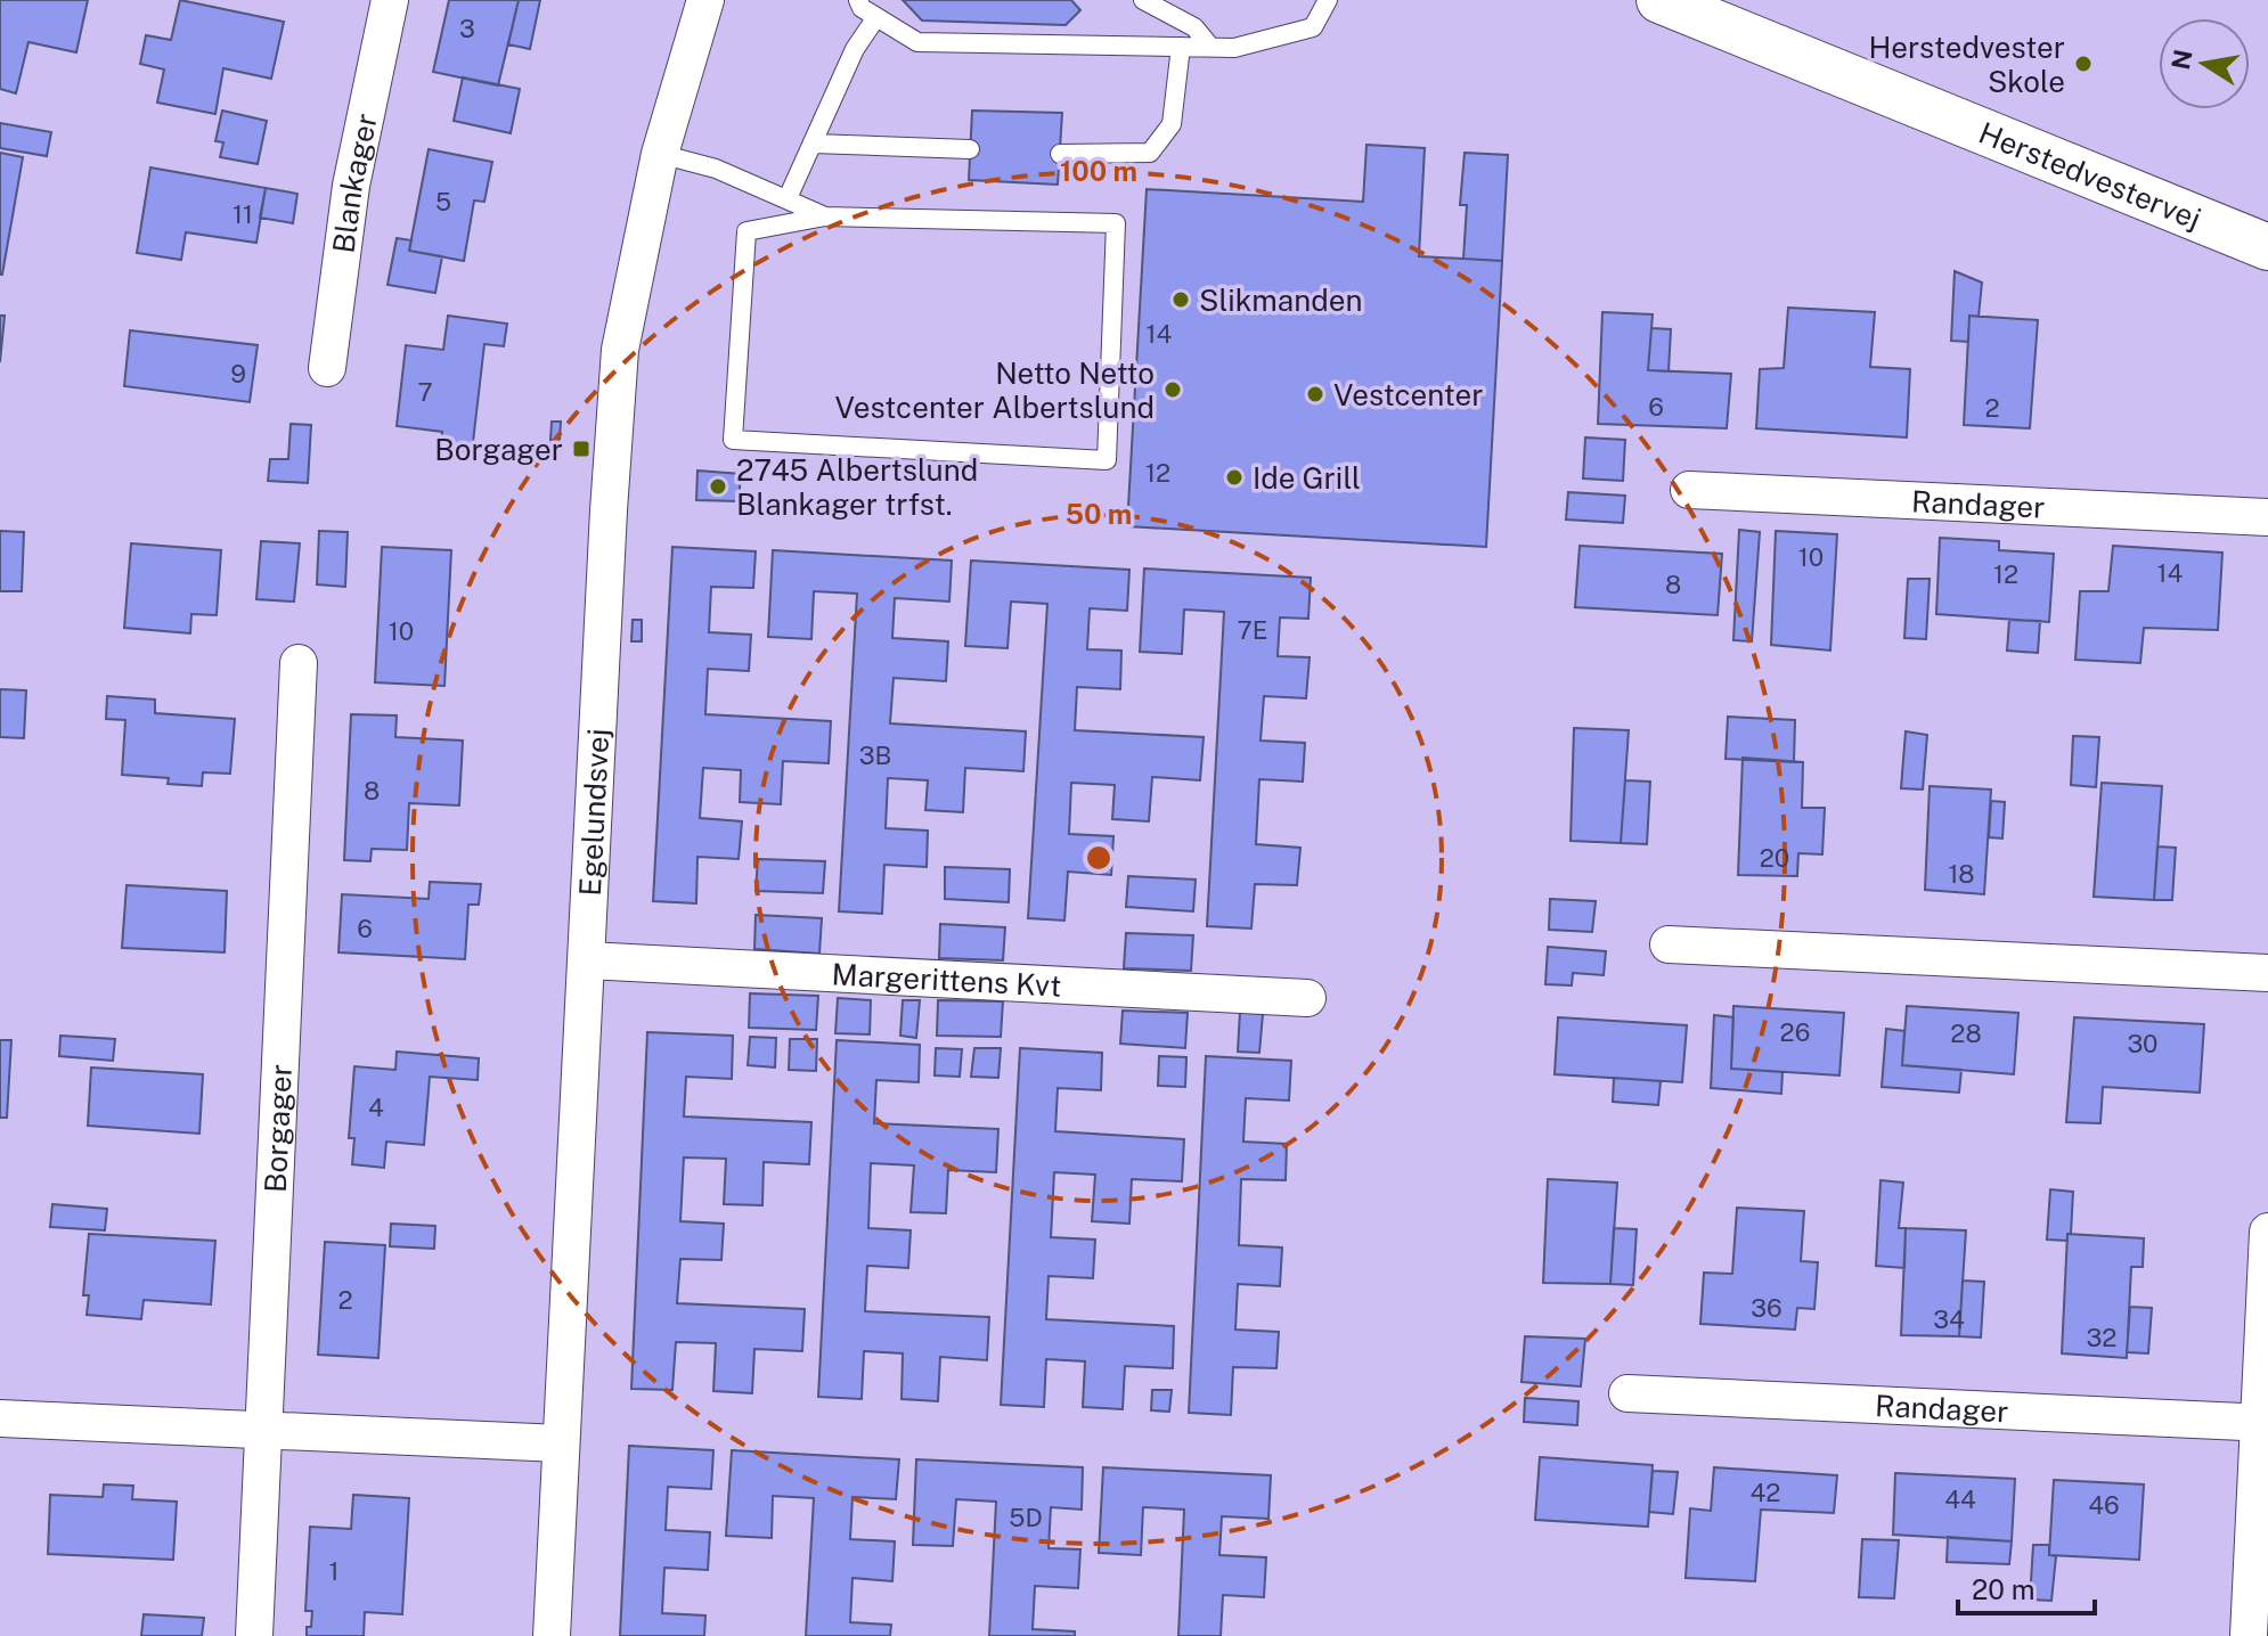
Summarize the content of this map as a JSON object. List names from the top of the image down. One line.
{"streets":{"street":["Herstedvestervej","Blankager","Randager","Egelundsvej","Margerittens Kvt","Borgager"]},"crossings":[["Egelundsvej","Margerittens Kvt"]],"places":{"other":["Herstedvester Skole","Slikmanden","Netto Netto Vestcenter Albertslund","Vestcenter","Ide Grill","2745 Albertslund Blankager trfst."],"transit":["Borgager"]},"house_numbers":["3","5","11","14","9","7","6","2","12","10","14","12","8","7E","10","3B","8","20","18","6","26","28","30","4","2","36","34","32","42","44","46","5D","1"],"scale_bar":"20 m","north":"left","rings":["100 m","50 m"]}
